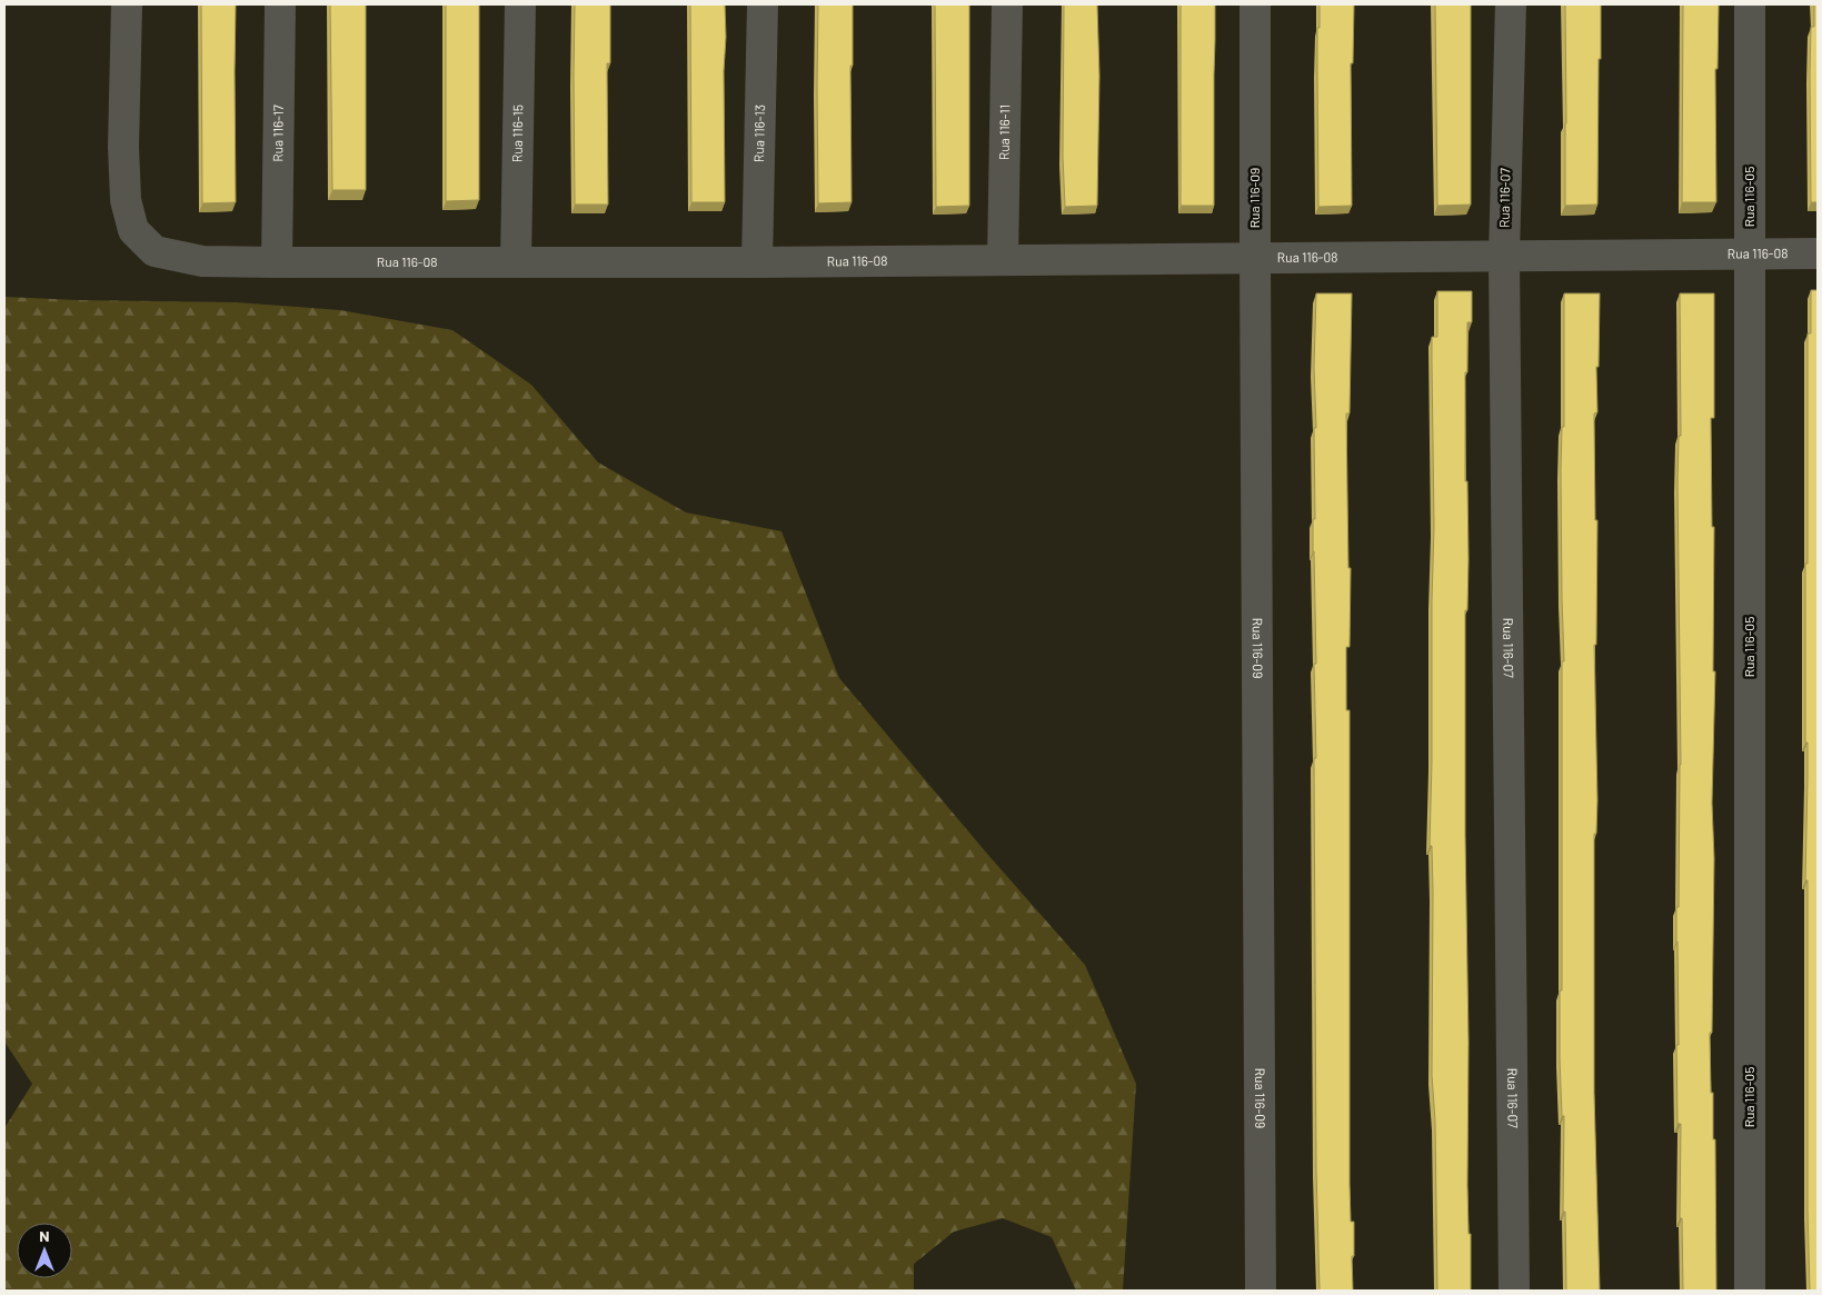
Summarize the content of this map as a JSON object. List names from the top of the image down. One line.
{"streets":{"street":["Rua 116-11","Rua 116-17","Rua 116-15","Rua 116-13","Rua 116-05","Rua 116-09","Rua 116-07","Rua 116-08"]},"crossings":[["Rua 116-11","Rua 116-08"],["Rua 116-17","Rua 116-08"],["Rua 116-15","Rua 116-08"],["Rua 116-13","Rua 116-08"],["Rua 116-05","Rua 116-08"],["Rua 116-09","Rua 116-08"],["Rua 116-07","Rua 116-08"]],"north":"top"}
